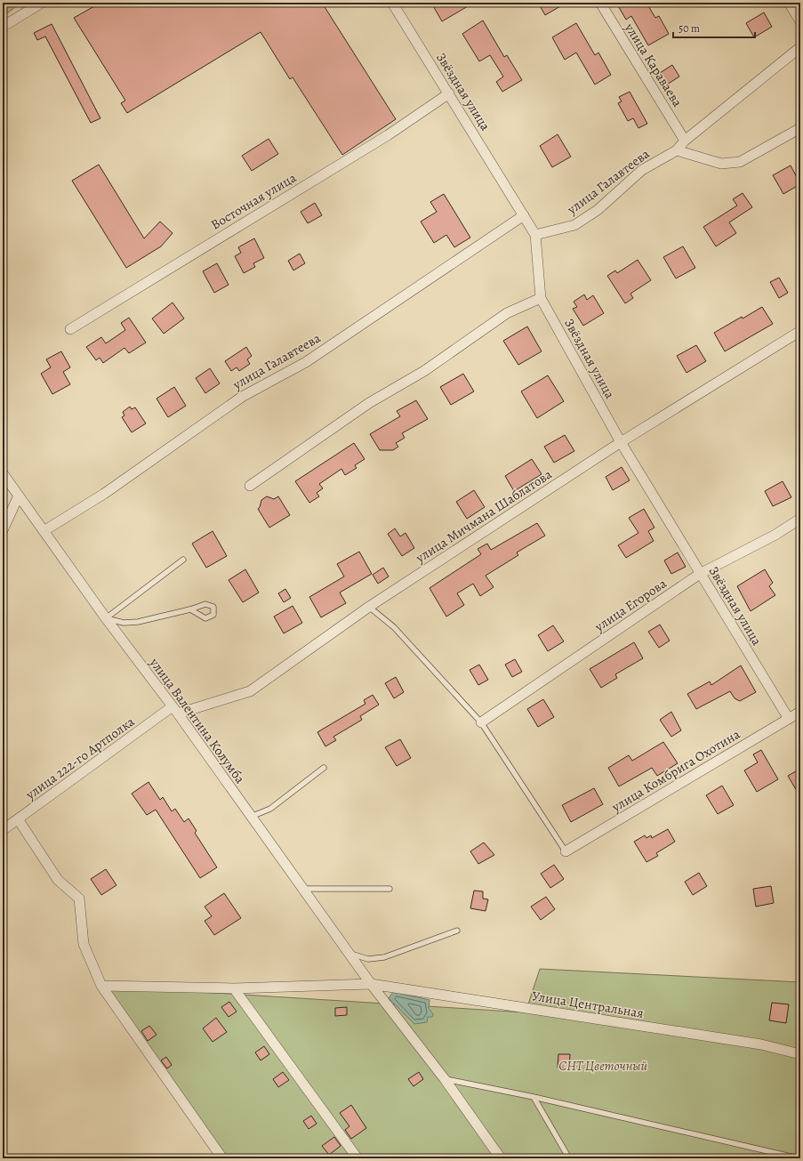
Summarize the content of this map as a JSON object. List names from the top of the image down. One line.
{"streets":{"street":["улица Караваева","Звёздная улица","улица Галавтеева","Восточная улица","улица Мичмана Шаблатова","улица Егорова","улица Валентина Колумба","улица 222-го Артполка","улица Комбрига Охотина","Улица Центральная"]},"crossings":[["улица Караваева","улица Галавтеева"],["Звёздная улица","улица Галавтеева"],["Звёздная улица","Восточная улица"],["Звёздная улица","улица Мичмана Шаблатова"],["Звёздная улица","улица Егорова"],["Звёздная улица","улица Комбрига Охотина"],["улица Галавтеева","улица Валентина Колумба"],["улица Мичмана Шаблатова","улица Валентина Колумба"],["улица Мичмана Шаблатова","улица 222-го Артполка"],["улица Валентина Колумба","улица 222-го Артполка"],["улица Валентина Колумба","Улица Центральная"]],"parks":["СНТ Цветочный"],"scale_bar":"50 m"}
